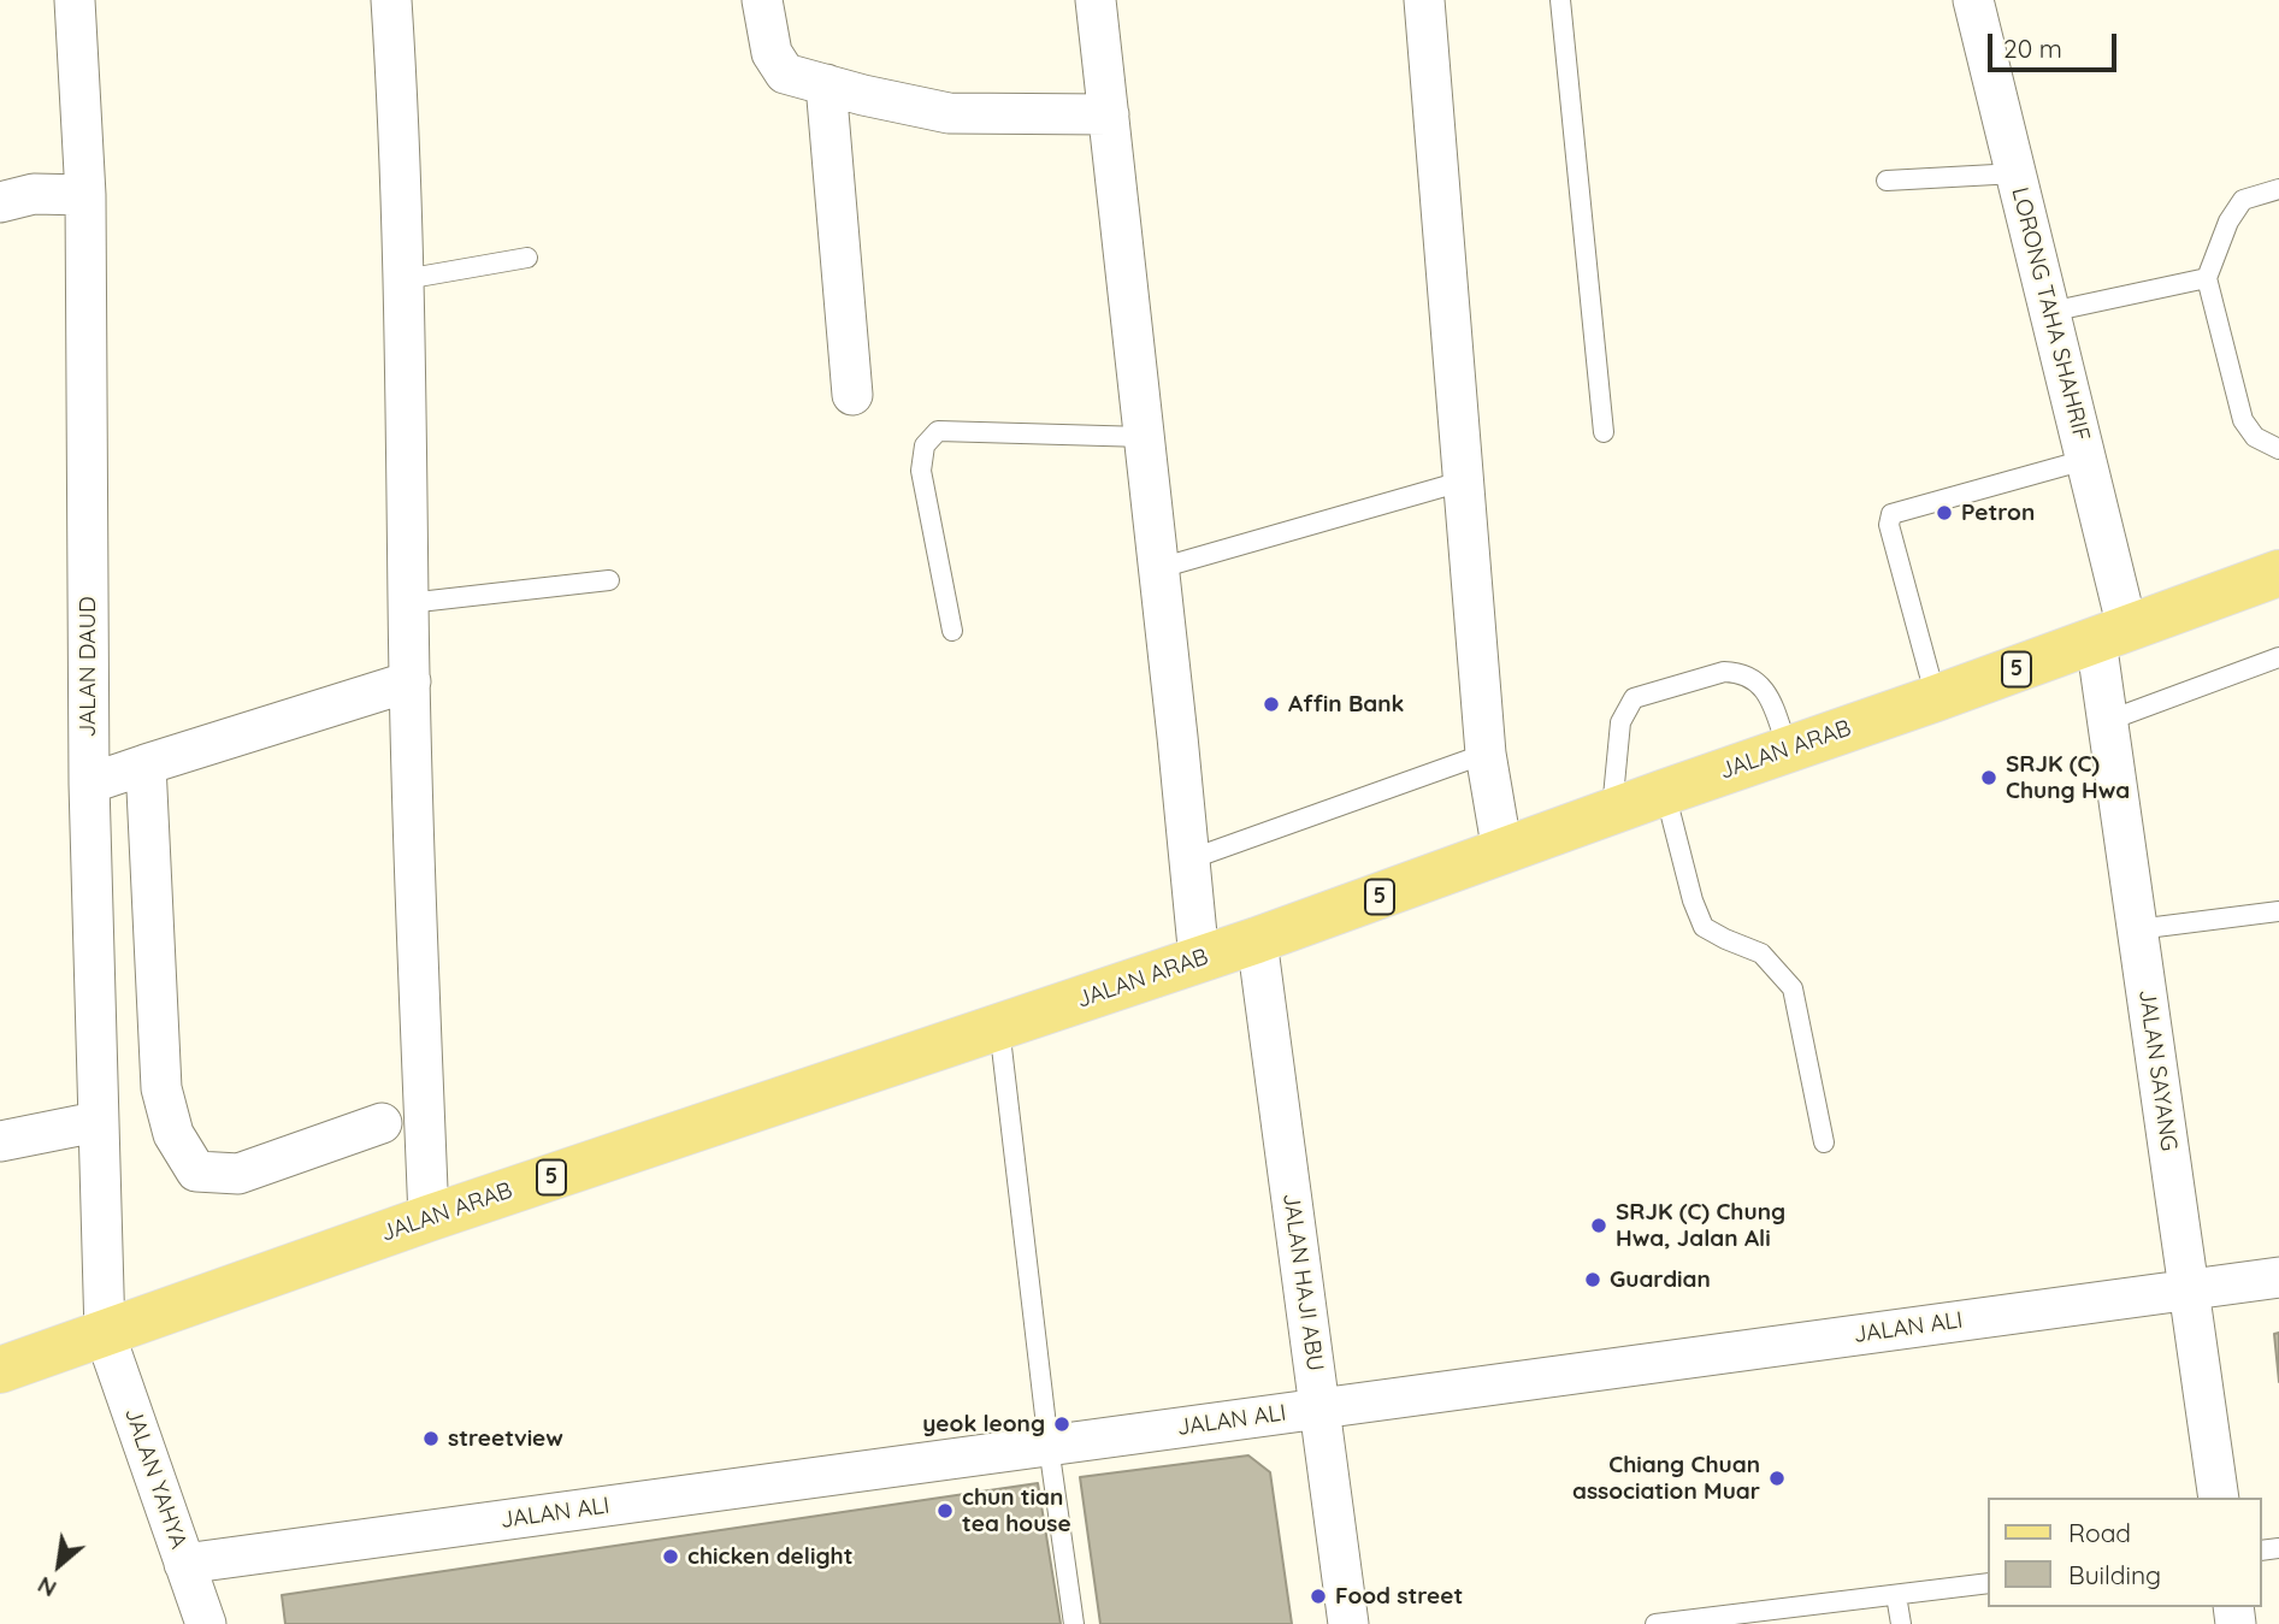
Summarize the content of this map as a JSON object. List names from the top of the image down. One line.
{"streets":{"main road":["5","JALAN ARAB"],"street":["LORONG TAHA SHAHRIF","JALAN DAUD","JALAN SAYANG","JALAN HAJI ABU","JALAN ALI","JALAN YAHYA"]},"crossings":[["LORONG TAHA SHAHRIF","JALAN ARAB"],["LORONG TAHA SHAHRIF","JALAN SAYANG"],["JALAN DAUD","JALAN ARAB"],["JALAN DAUD","JALAN YAHYA"],["JALAN ARAB","JALAN SAYANG"],["JALAN ARAB","JALAN HAJI ABU"],["JALAN ARAB","JALAN YAHYA"],["JALAN SAYANG","JALAN ALI"],["JALAN HAJI ABU","JALAN ALI"],["JALAN ALI","JALAN YAHYA"]],"places":["Petron","Affin Bank","SRJK (C) Chung Hwa","SRJK (C) Chung Hwa, Jalan Ali","Guardian","yeok leong","streetview","Chiang Chuan association Muar","chun tian tea house","chicken delight","Food street"],"legend":["Road","Building"],"scale_bar":"20 m","north":"bottom left"}
